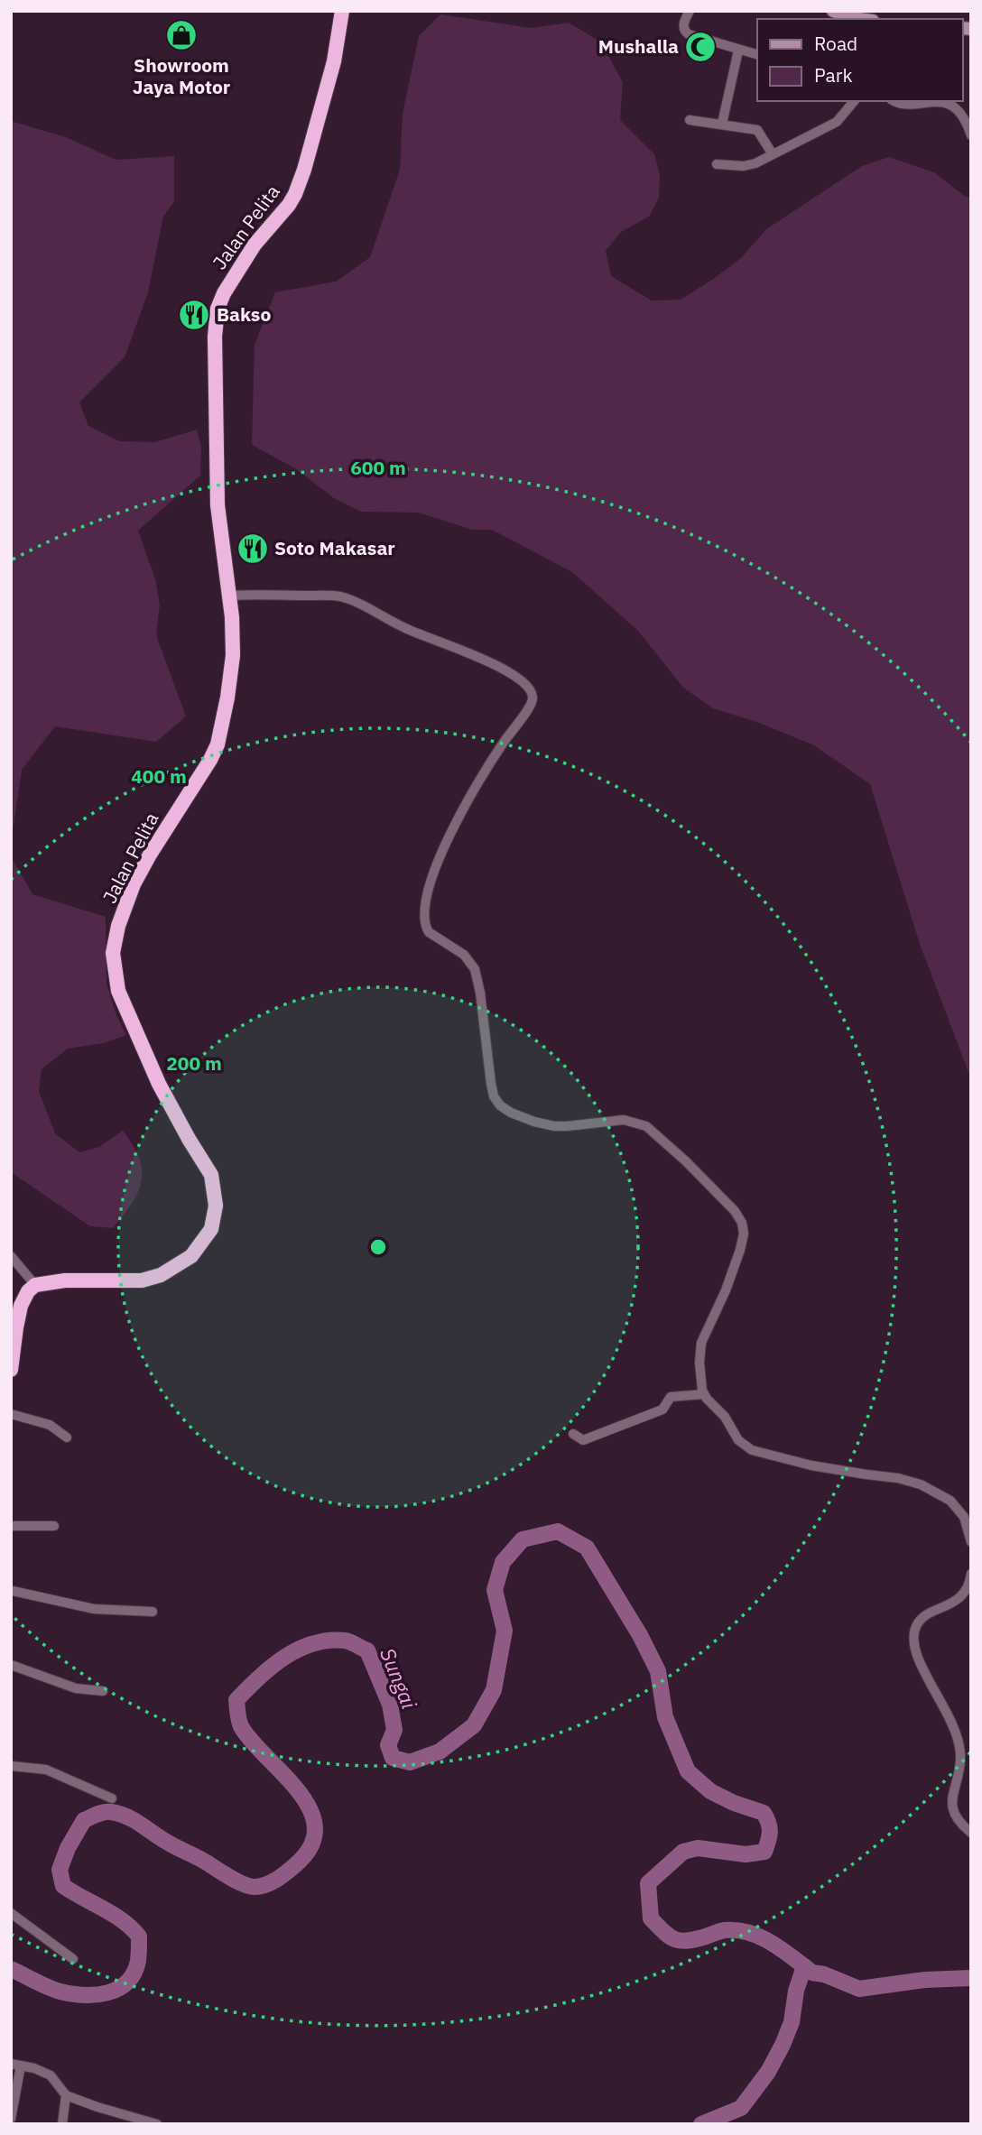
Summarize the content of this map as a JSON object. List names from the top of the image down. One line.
{"streets":{"highway":["Jalan Pelita"]},"water":["Sungai"],"places":{"shop":["Showroom Jaya Motor"],"mosque":["Mushalla"],"restaurant":["Bakso","Soto Makasar"]},"legend":["Road","Park"],"rings":["600 m","400 m","200 m"]}
